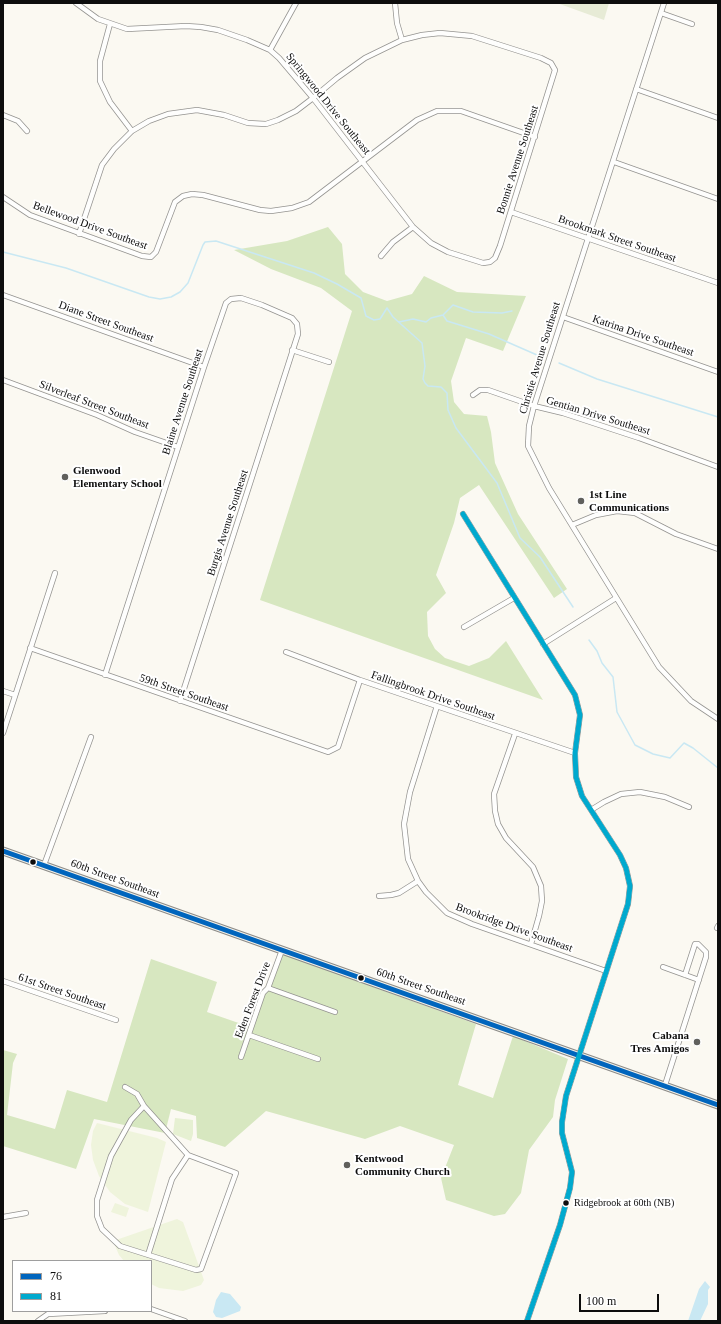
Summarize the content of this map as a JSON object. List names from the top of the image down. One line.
{"streets":{"main road":["60th Street Southeast"],"street":["Springwood Drive Southeast","Bonnie Avenue Southeast","Bellewood Drive Southeast","Brookmark Street Southeast","Diane Street Southeast","Katrina Drive Southeast","Christie Avenue Southeast","Blaine Avenue Southeast","Silverleaf Street Southeast","Gentian Drive Southeast","Burgis Avenue Southeast","59th Street Southeast","Fallingbrook Drive Southeast","Brookridge Drive Southeast","61st Street Southeast","Eden Forest Drive"]},"crossings":[["Springwood Drive Southeast","Bonnie Avenue Southeast"],["Springwood Drive Southeast","Bellewood Drive Southeast"],["Bonnie Avenue Southeast","Brookmark Street Southeast"],["Brookmark Street Southeast","Christie Avenue Southeast"],["Diane Street Southeast","Blaine Avenue Southeast"],["Katrina Drive Southeast","Christie Avenue Southeast"],["Christie Avenue Southeast","Gentian Drive Southeast"],["Blaine Avenue Southeast","Silverleaf Street Southeast"],["Blaine Avenue Southeast","Burgis Avenue Southeast"],["Blaine Avenue Southeast","59th Street Southeast"],["Burgis Avenue Southeast","59th Street Southeast"],["59th Street Southeast","Fallingbrook Drive Southeast"],["Fallingbrook Drive Southeast","Brookridge Drive Southeast"],["60th Street Southeast","Eden Forest Drive"]],"places":["Glenwood Elementary School","1st Line Communications","Cabana Tres Amigos","Kentwood Community Church","Ridgebrook at 60th (NB)"],"lines":["transit line 81","transit line 76"],"legend":["76","81"],"scale_bar":"100 m"}
